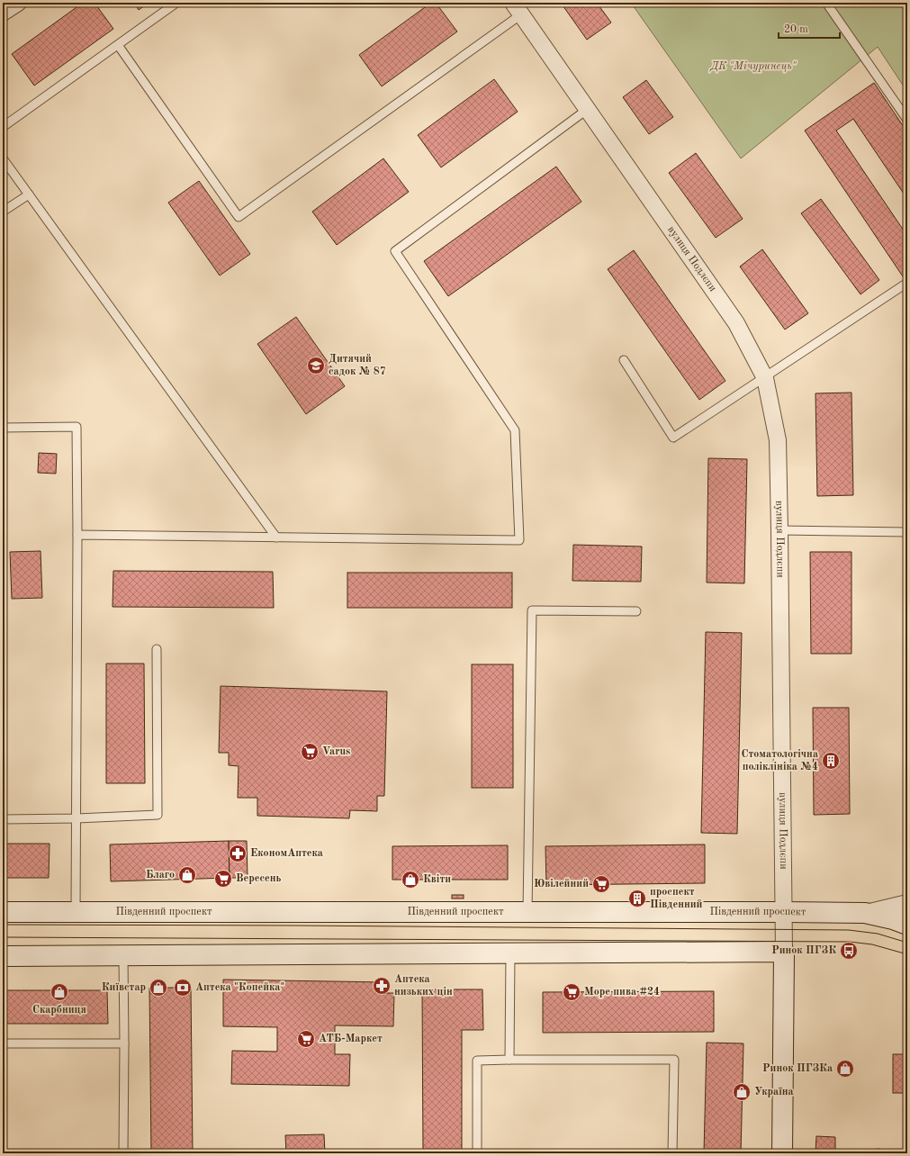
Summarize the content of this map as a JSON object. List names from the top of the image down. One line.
{"streets":{"main road":["вулиця Подлєпи","Південний проспект"]},"crossings":[["вулиця Подлєпи","Південний проспект"]],"parks":["ДК \"Мічуринець\""],"places":{"school or university":["Дитячий садок № 87"],"supermarket":["Varus","Вересень","Ювілейний","Море пива #24","АТБ-Маркет"],"building":["Стоматологічна поліклініка №4","проспект Південний"],"pharmacy":["ЕкономАптека","Аптека низьких цін"],"shop":["Благо","Квіти","Київстар","Скарбниця","Ринок ПГЗКа","Україна"],"bus stop":["Ринок ПГЗК"],"bank":["Аптека \"Копейка\""]},"scale_bar":"20 m"}
